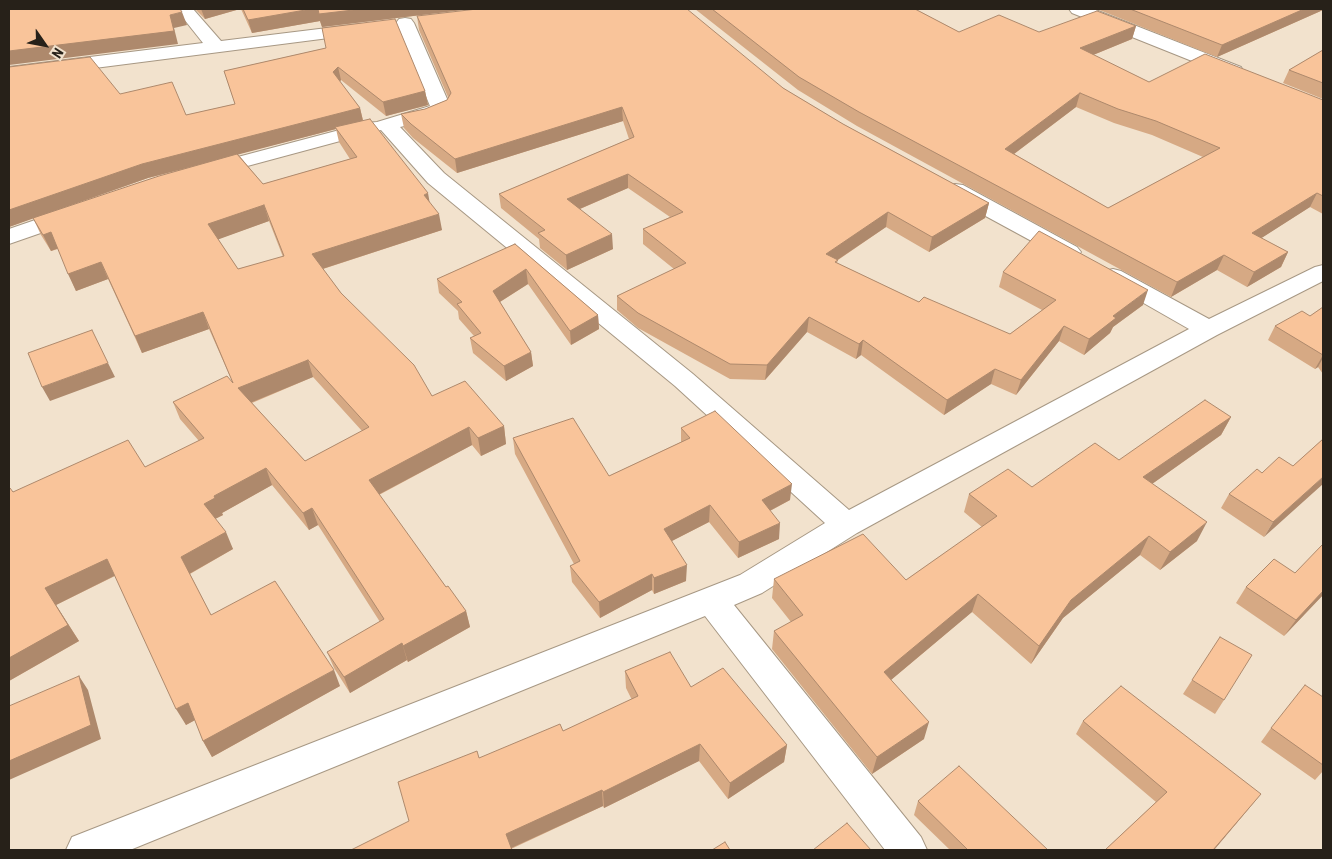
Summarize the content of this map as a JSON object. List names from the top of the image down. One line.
{"north":"bottom right"}
